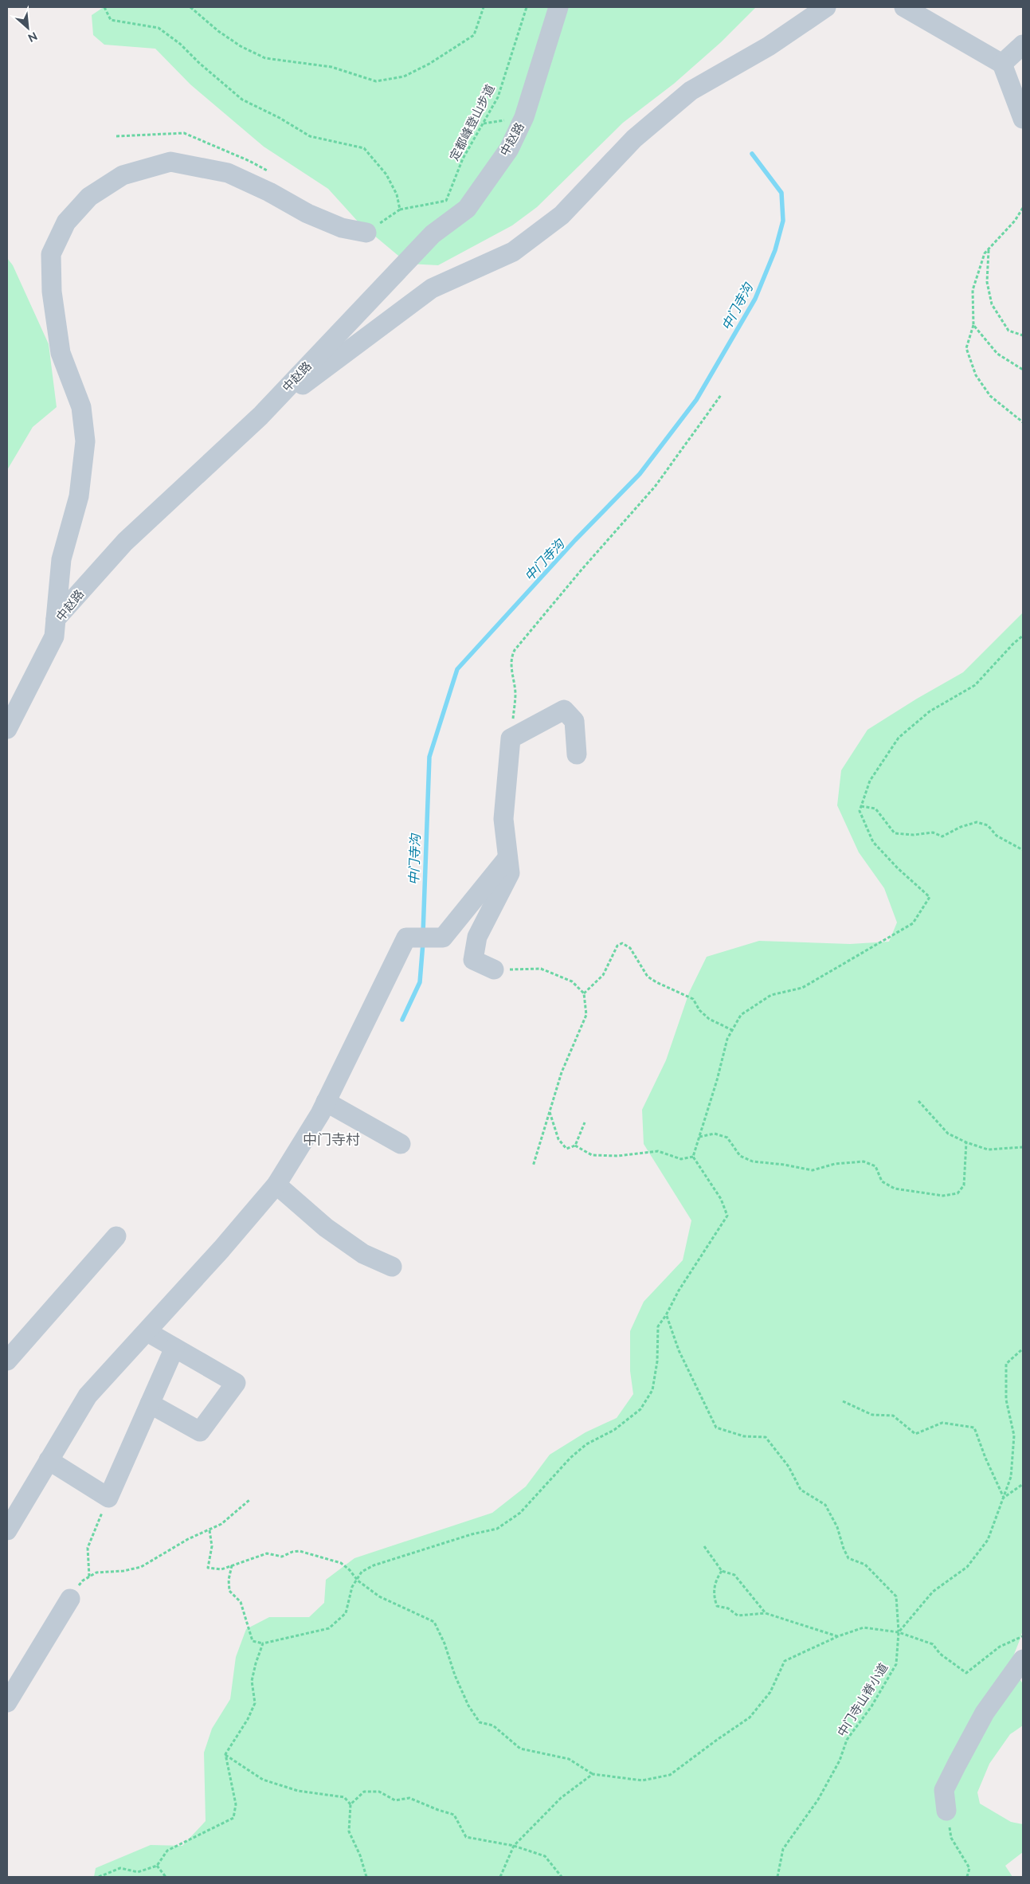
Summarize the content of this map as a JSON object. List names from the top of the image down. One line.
{"streets":{"street":["中赵路"],"path":["定都峰登山步道","中门寺山脊小道"]},"districts":["中门寺村"],"water":["中门寺沟"],"north":"bottom right"}
